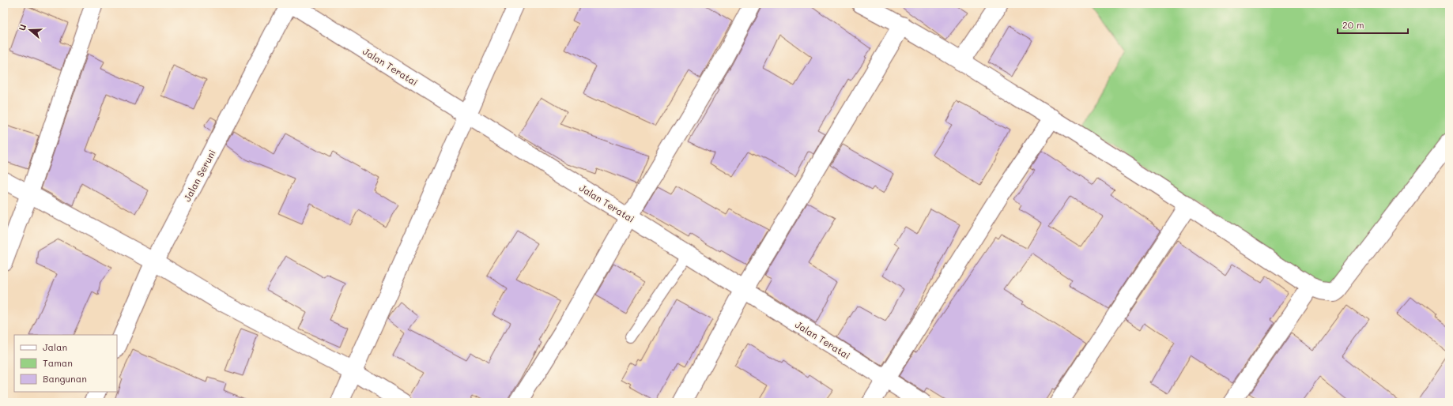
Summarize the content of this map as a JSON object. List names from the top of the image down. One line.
{"streets":{"street":["Jalan Teratai","Jalan Seruni"]},"legend":["Jalan","Taman","Bangunan"],"scale_bar":"20 m","north":"left"}
